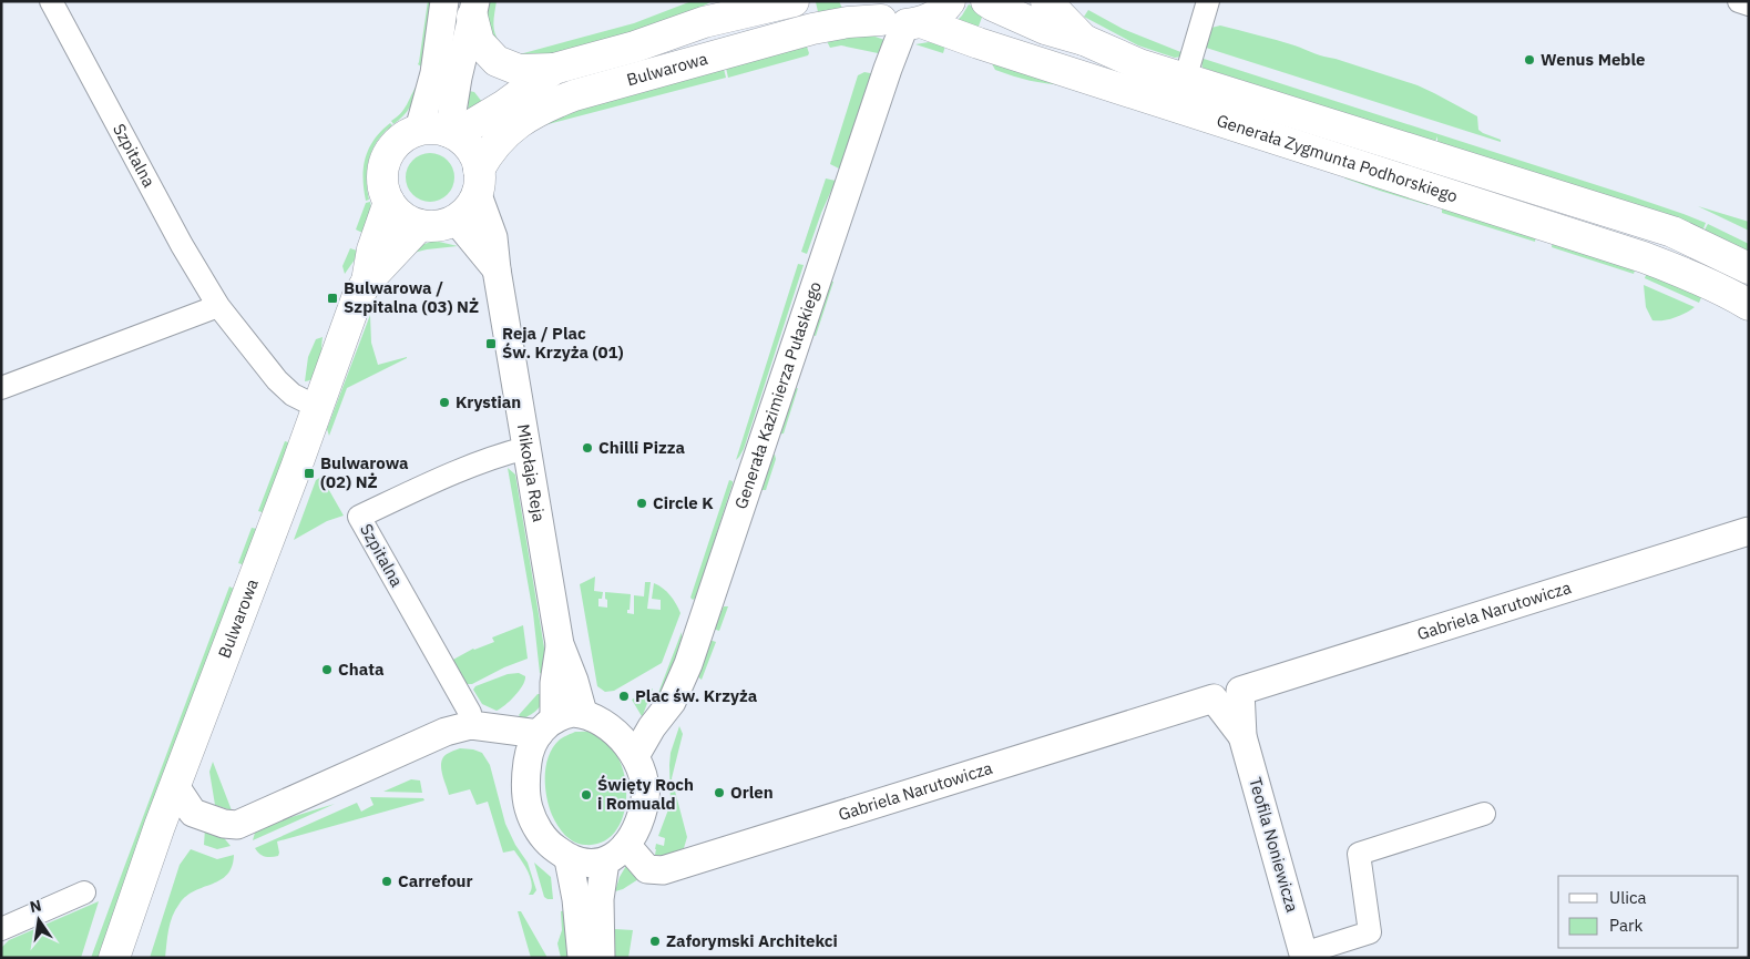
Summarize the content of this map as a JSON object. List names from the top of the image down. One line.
{"streets":{"main road":["Bulwarowa","Generała Zygmunta Podhorskiego"],"street":["Szpitalna","Generała Kazimierza Pułaskiego","Mikołaja Reja","Gabriela Narutowicza","Teofila Noniewicza"]},"crossings":[["Bulwarowa","Szpitalna"],["Bulwarowa","Generała Zygmunta Podhorskiego"],["Bulwarowa","Generała Kazimierza Pułaskiego"],["Bulwarowa","Mikołaja Reja"],["Szpitalna","Mikołaja Reja"],["Generała Zygmunta Podhorskiego","Generała Kazimierza Pułaskiego"],["Generała Kazimierza Pułaskiego","Gabriela Narutowicza"],["Gabriela Narutowicza","Teofila Noniewicza"]],"places":{"other":["Wenus Meble","Krystian","Chilli Pizza","Circle K","Chata","Plac św. Krzyża","Orlen","Święty Roch i Romuald","Carrefour","Zaforymski Architekci"],"transit":["Bulwarowa / Szpitalna (03) NŻ","Reja / Plac Św. Krzyża (01)","Bulwarowa (02) NŻ"]},"legend":["Ulica","Park"],"north":"top"}
